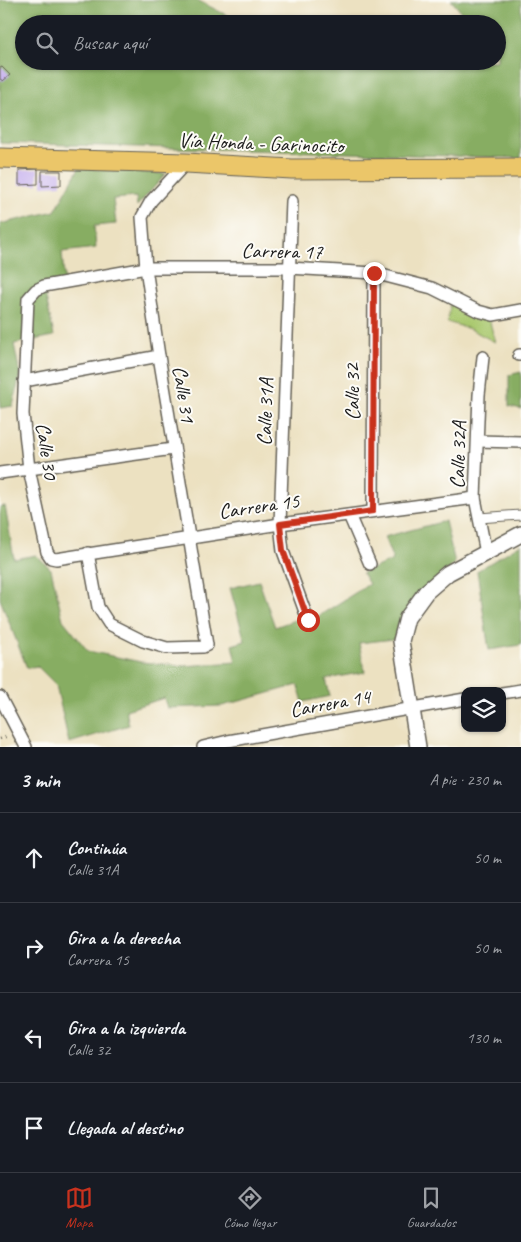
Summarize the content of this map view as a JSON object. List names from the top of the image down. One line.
{"streets":{"highway":["Vía Honda - Garinocito"],"street":["Carrera 17","Calle 32","Calle 31","Calle 31A","Calle 30","Calle 32A","Carrera 15","Carrera 14"]},"crossings":[["Vía Honda - Garinocito","Calle 31"],["Carrera 17","Calle 32"],["Carrera 17","Calle 31"],["Carrera 17","Calle 31A"],["Carrera 17","Calle 30"],["Calle 32","Carrera 15"],["Calle 31","Carrera 15"],["Calle 31A","Carrera 15"],["Calle 30","Carrera 15"],["Calle 32A","Carrera 15"]],"page":{"search":"Buscar aquí","heading":["3 min","A pie · 230 m"],"list":[["Continúa","Calle 31A","50 m"],["Gira a la derecha","Carrera 15","50 m"],["Gira a la izquierda","Calle 32","130 m"],"Llegada al destino"],"nav":["Mapa","Cómo llegar","Guardados"]}}
